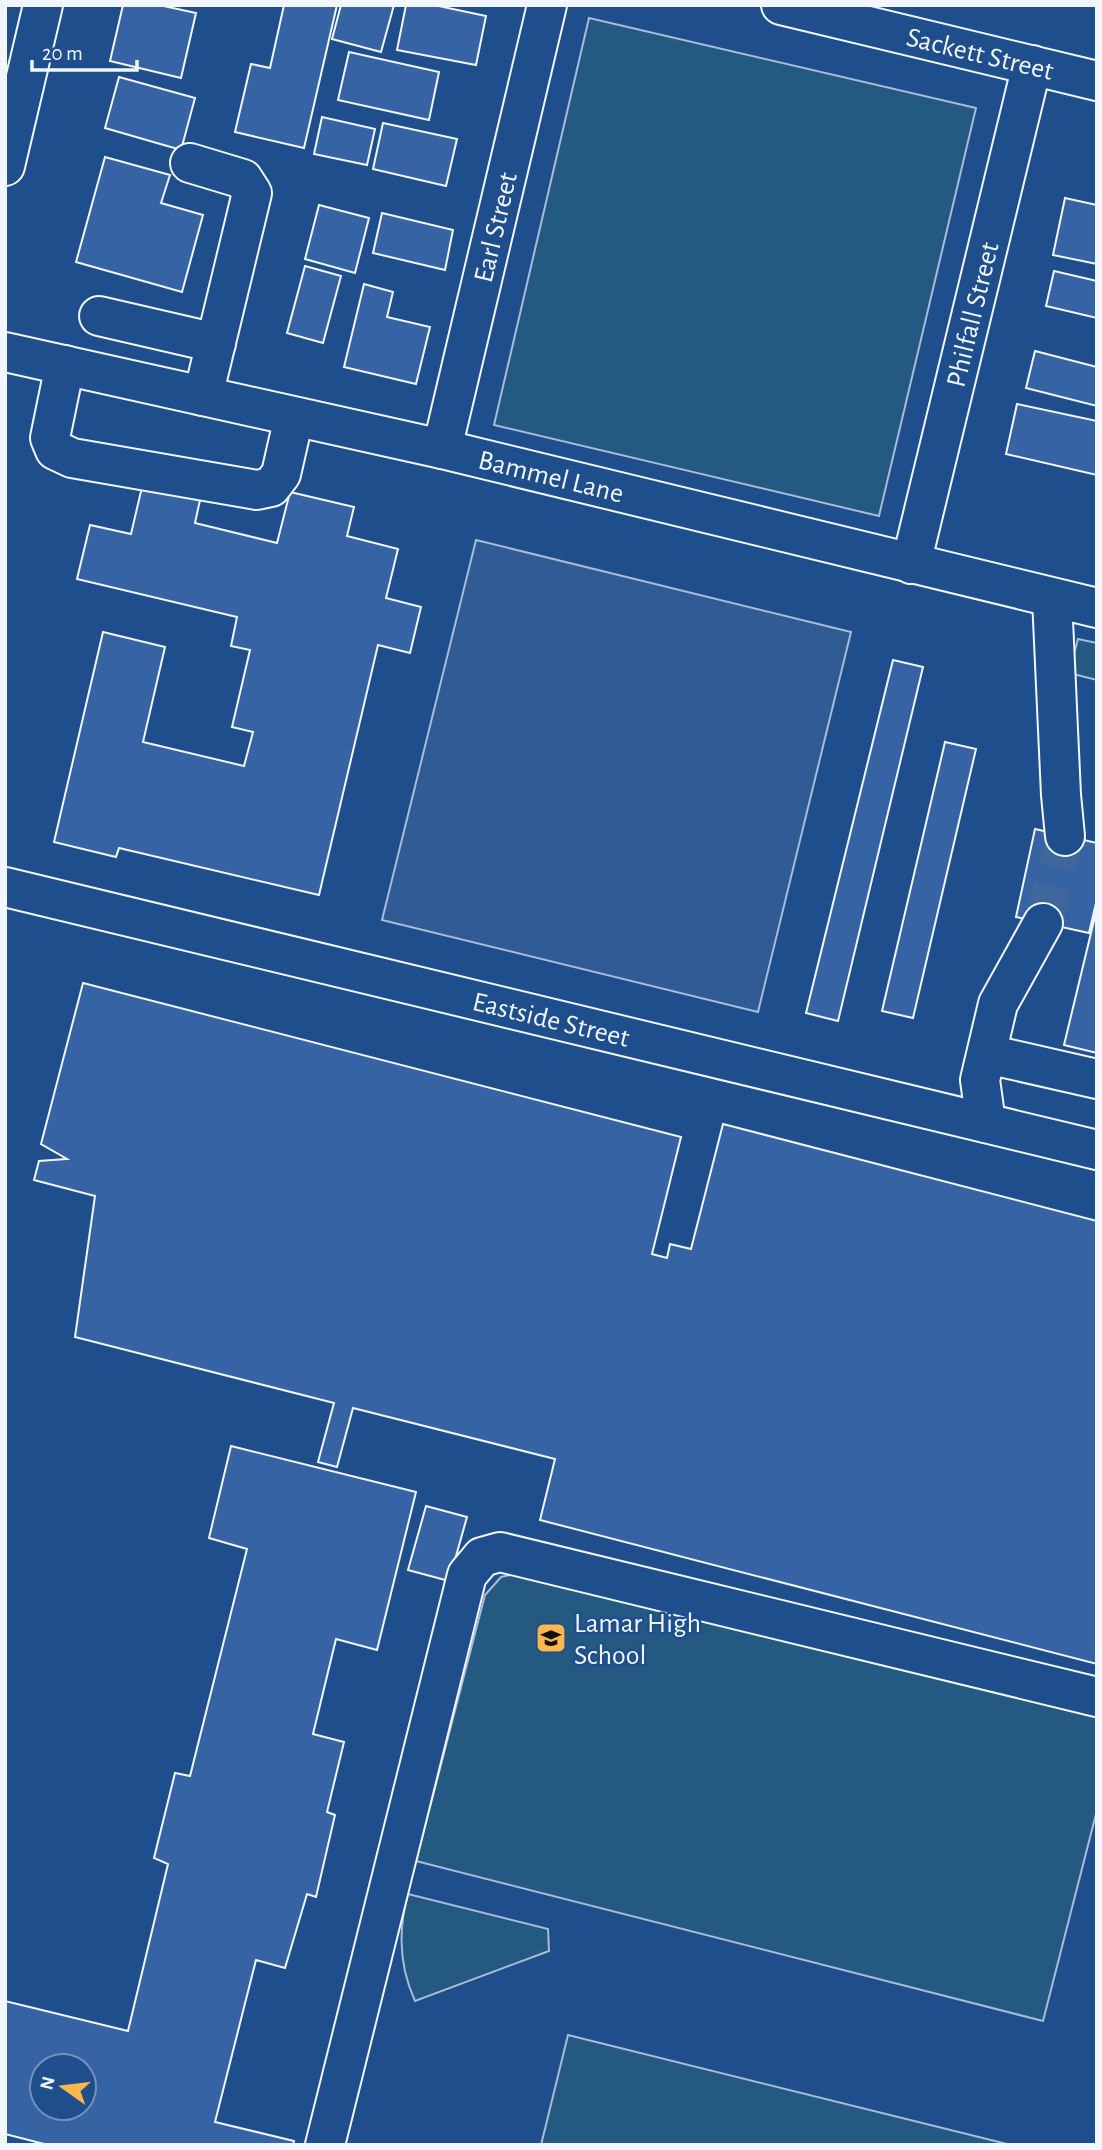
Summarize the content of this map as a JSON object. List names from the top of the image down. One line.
{"streets":{"street":["Sackett Street","Earl Street","Philfall Street","Bammel Lane","Eastside Street"]},"crossings":[["Sackett Street","Philfall Street"],["Earl Street","Bammel Lane"],["Philfall Street","Bammel Lane"]],"places":{"school or university":["Lamar High School"]},"scale_bar":"20 m","north":"left"}
